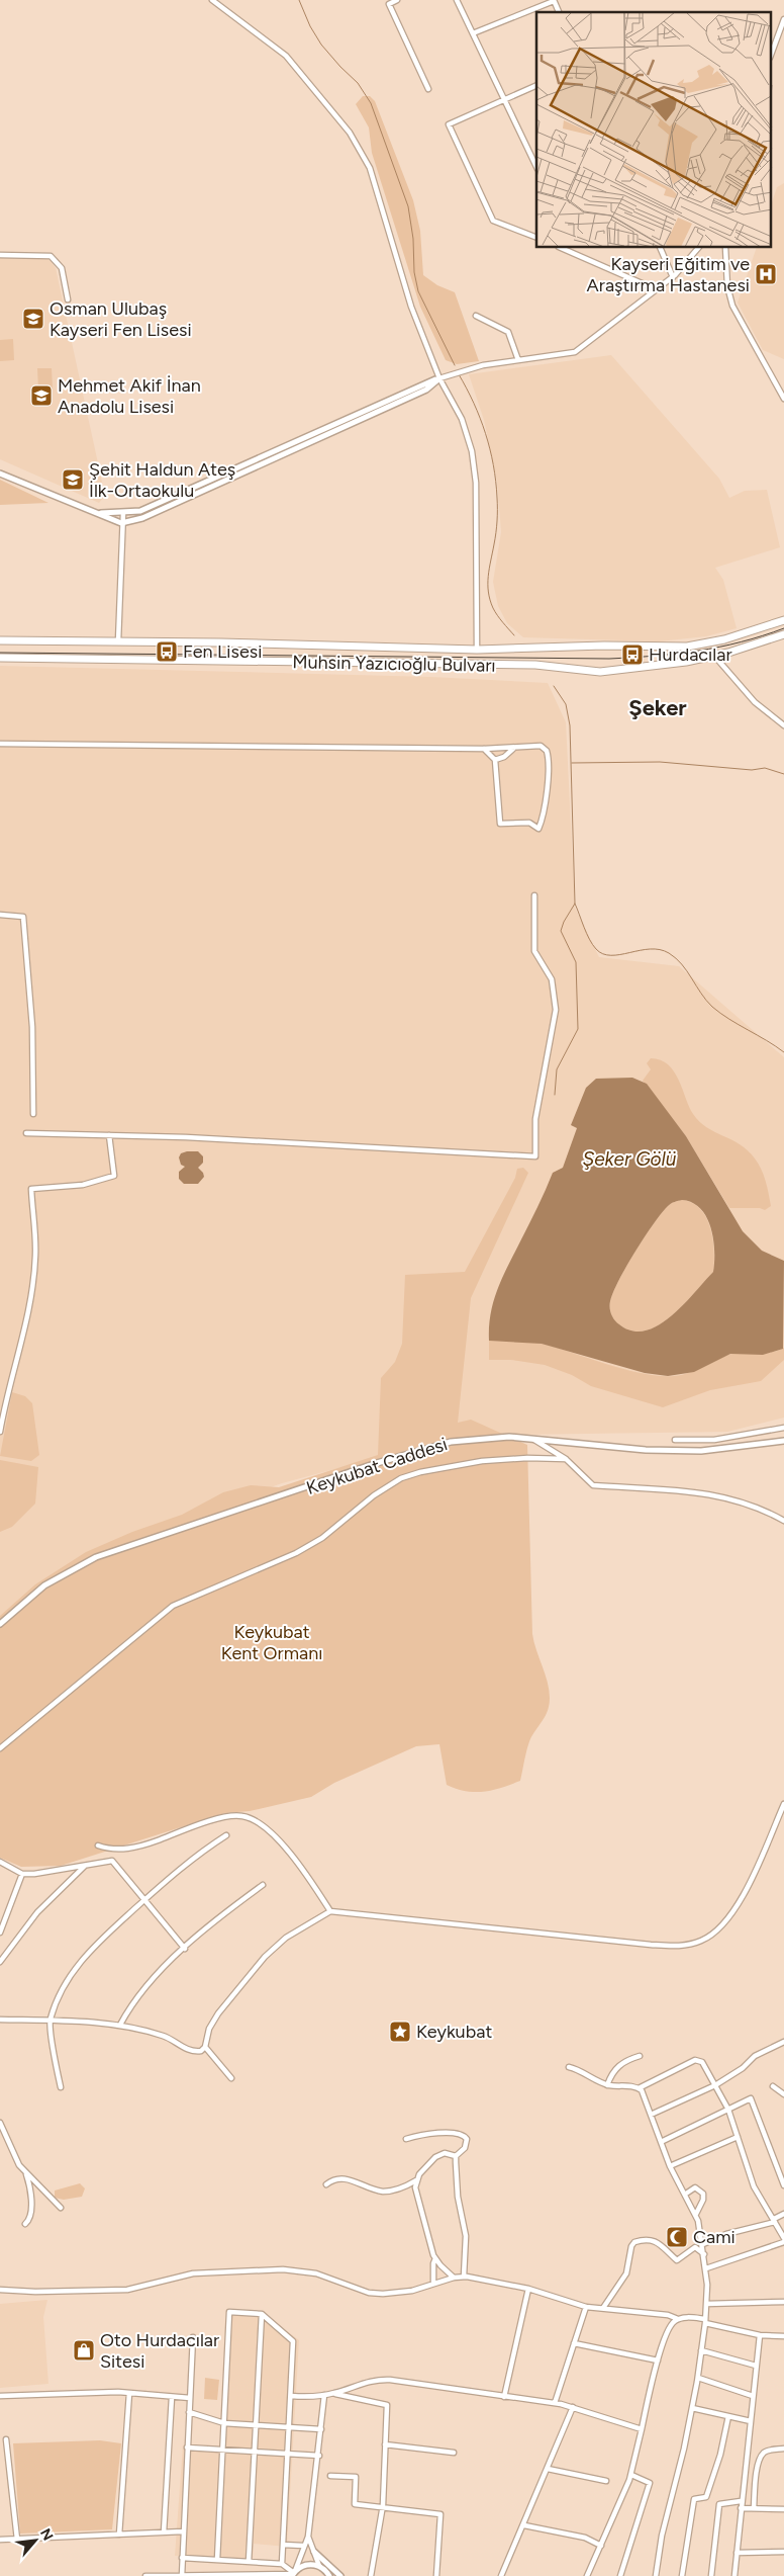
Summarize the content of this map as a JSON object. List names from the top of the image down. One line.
{"streets":{"highway":["Muhsin Yazıcıoğlu Bulvarı"],"street":["Keykubat Caddesi"]},"districts":["Şeker"],"water":["Şeker Gölü"],"parks":["Keykubat Kent Ormanı"],"places":{"hospital":["Kayseri Eğitim ve Araştırma Hastanesi"],"school or university":["Osman Ulubaş Kayseri Fen Lisesi","Mehmet Akif İnan Anadolu Lisesi","Şehit Haldun Ateş İlk-Ortaokulu"],"bus stop":["Fen Lisesi","Hurdacılar"],"place":["Keykubat"],"mosque":["Cami"],"shop":["Oto Hurdacılar Sitesi"]},"north":"top right"}
